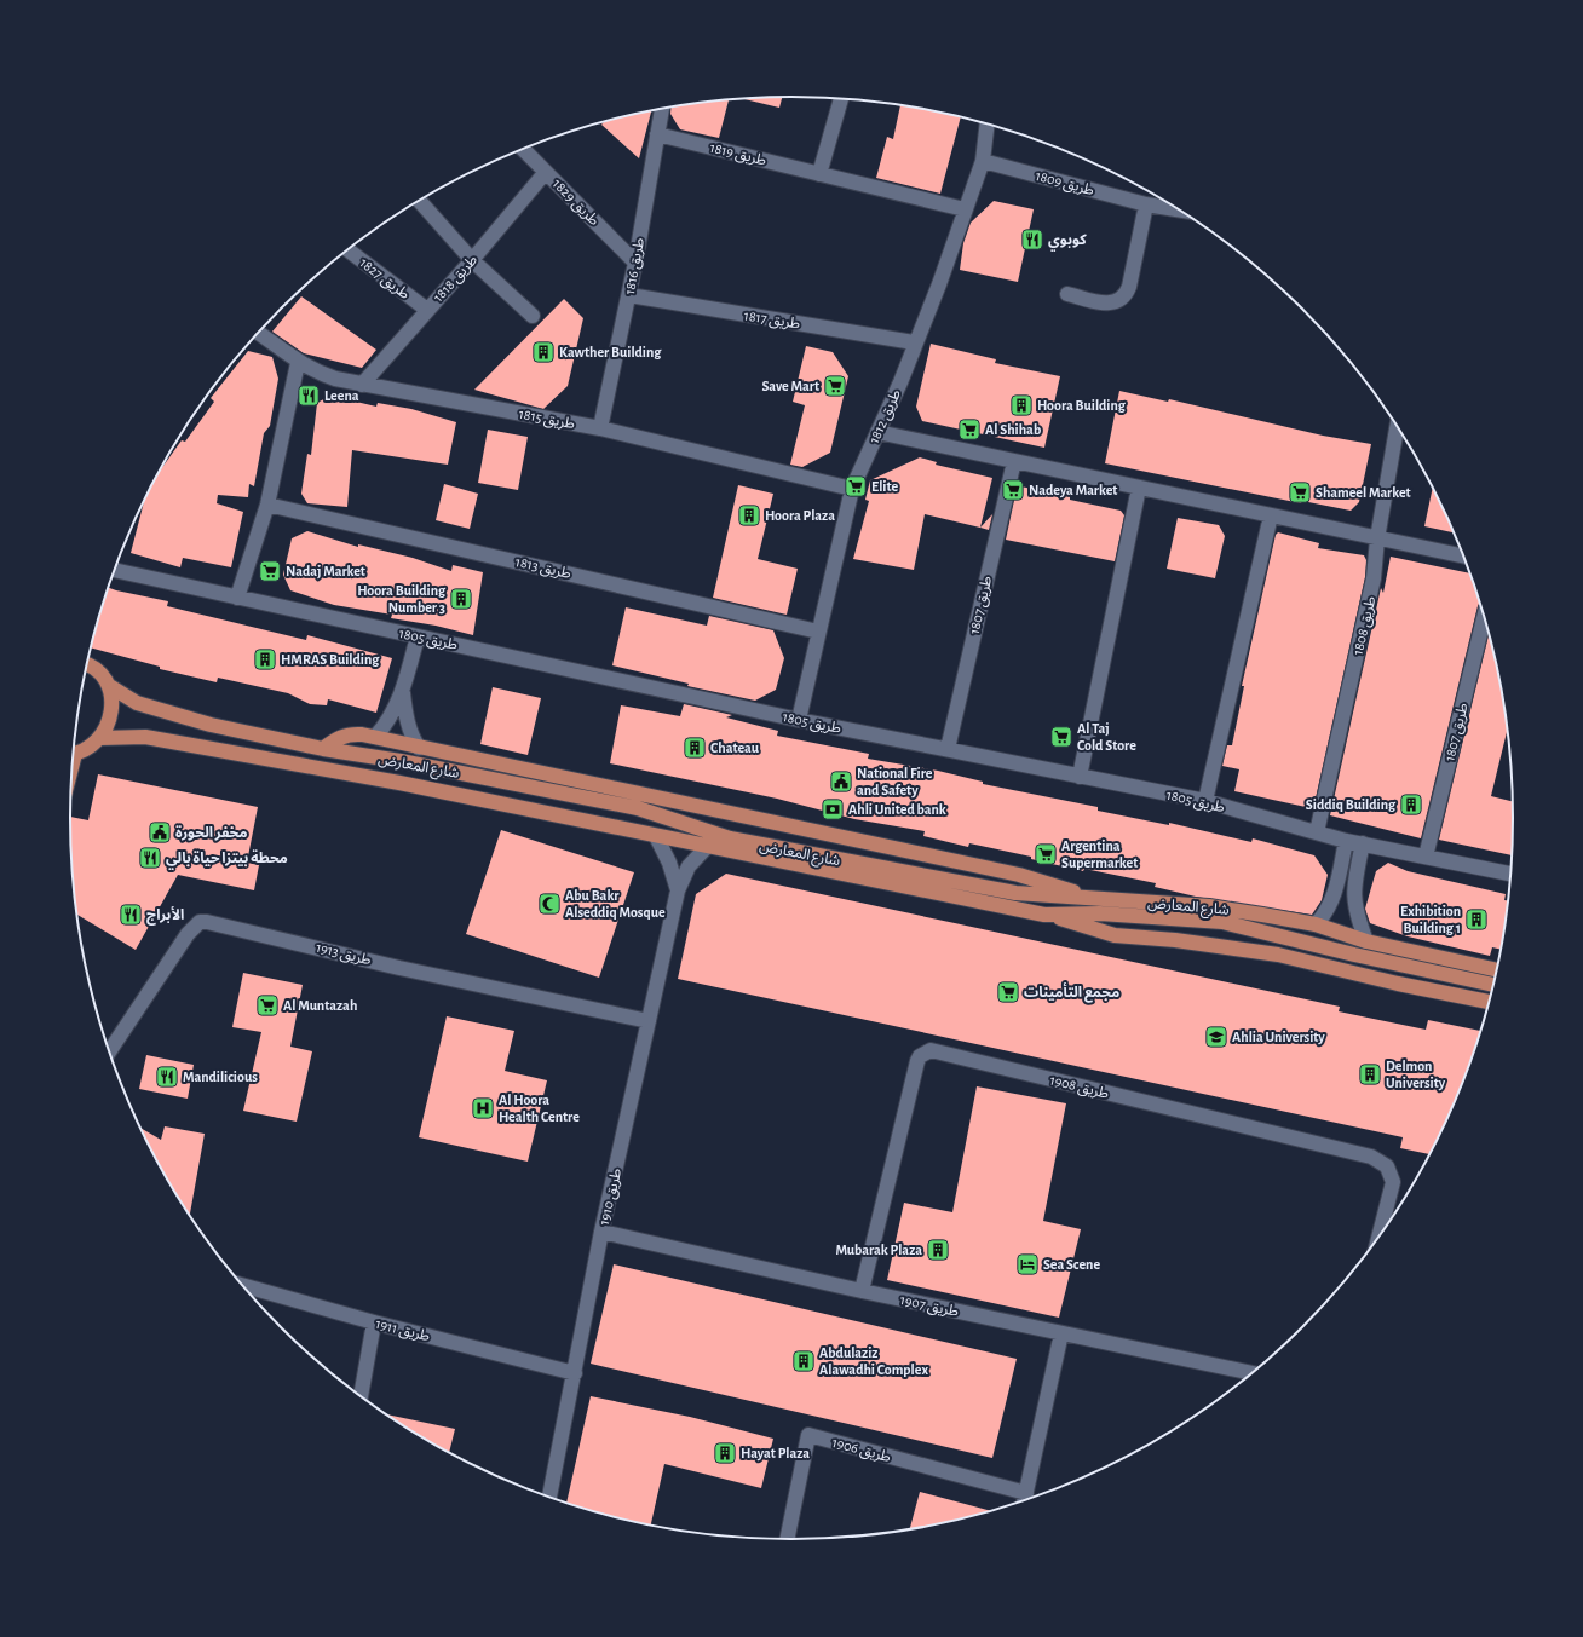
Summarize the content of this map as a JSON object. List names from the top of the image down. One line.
{"streets":{"main road":["شارع المعارض"],"street":["طريق 1819","طريق 1809","طريق 1829","طريق 1816","طريق 1827","طريق 1818","طريق 1817","طريق 1812","طريق 1815","طريق 1813","طريق 1807","طريق 1808","طريق 1805","طريق 1913","طريق 1908","طريق 1910","طريق 1907","طريق 1911","طريق 1906"]},"crossings":[["طريق 1819","طريق 1816"],["طريق 1819","طريق 1812"],["طريق 1809","طريق 1812"],["طريق 1829","طريق 1816"],["طريق 1829","طريق 1818"],["طريق 1816","طريق 1817"],["طريق 1816","طريق 1815"],["طريق 1827","طريق 1818"],["طريق 1818","طريق 1815"],["طريق 1817","طريق 1812"],["طريق 1812","طريق 1815"],["طريق 1812","طريق 1813"],["طريق 1812","طريق 1805"],["طريق 1807","طريق 1805"],["طريق 1808","طريق 1805"],["شارع المعارض","طريق 1910"],["طريق 1913","طريق 1910"],["طريق 1908","طريق 1907"],["طريق 1910","طريق 1907"],["طريق 1910","طريق 1911"],["طريق 1907","طريق 1906"]],"places":{"restaurant":["كوبوي","Leena","محطة بيتزا حياة بالي","الأبراج","Mandilicious"],"building":["Kawther Building","Hoora Building","Hoora Plaza","Hoora Building Number 3","HMRAS Building","Chateau","Siddiq Building","Exhibition Building 1","Delmon University","Mubarak Plaza","Abdulaziz Alawadhi Complex","Hayat Plaza"],"supermarket":["Save Mart","Al Shihab","Elite","Nadeya Market","Shameel Market","Nadaj Market","Al Taj Cold Store","Argentina Supermarket","مجمع التأمينات","Al Muntazah"],"public building":["National Fire and Safety","مخفر الحورة"],"bank":["Ahli United bank"],"mosque":["Abu Bakr Alseddiq Mosque"],"school or university":["Ahlia University"],"hospital":["Al Hoora Health Centre"],"hotel":["Sea Scene"]}}
